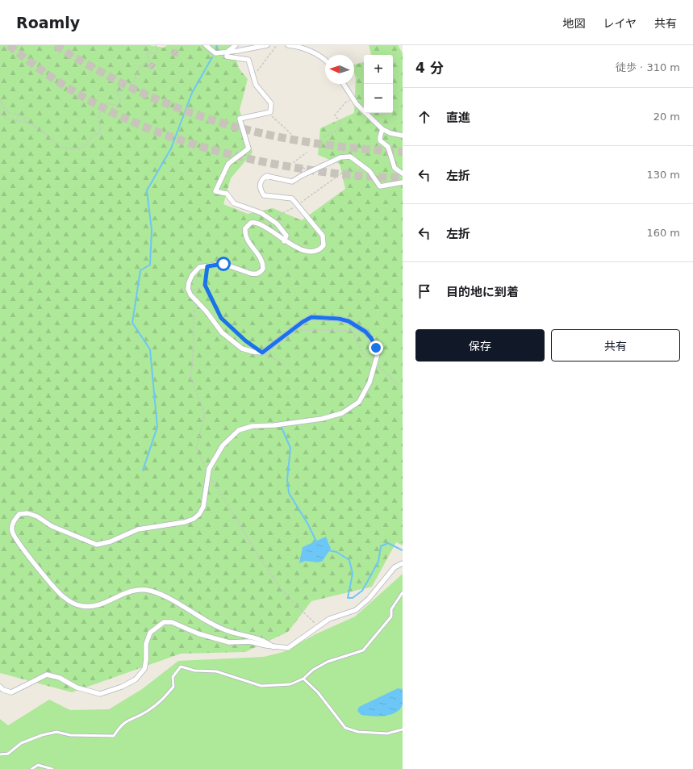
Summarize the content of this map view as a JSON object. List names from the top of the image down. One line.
{"north":"left","page":{"header":"Roamly","nav":["地図","レイヤ","共有"],"heading":["4 分","徒歩 · 310 m"],"map_buttons":["+","−"],"list":[["直進","20 m"],["左折","130 m"],["左折","160 m"],"目的地に到着"],"buttons":["保存","共有"]}}
